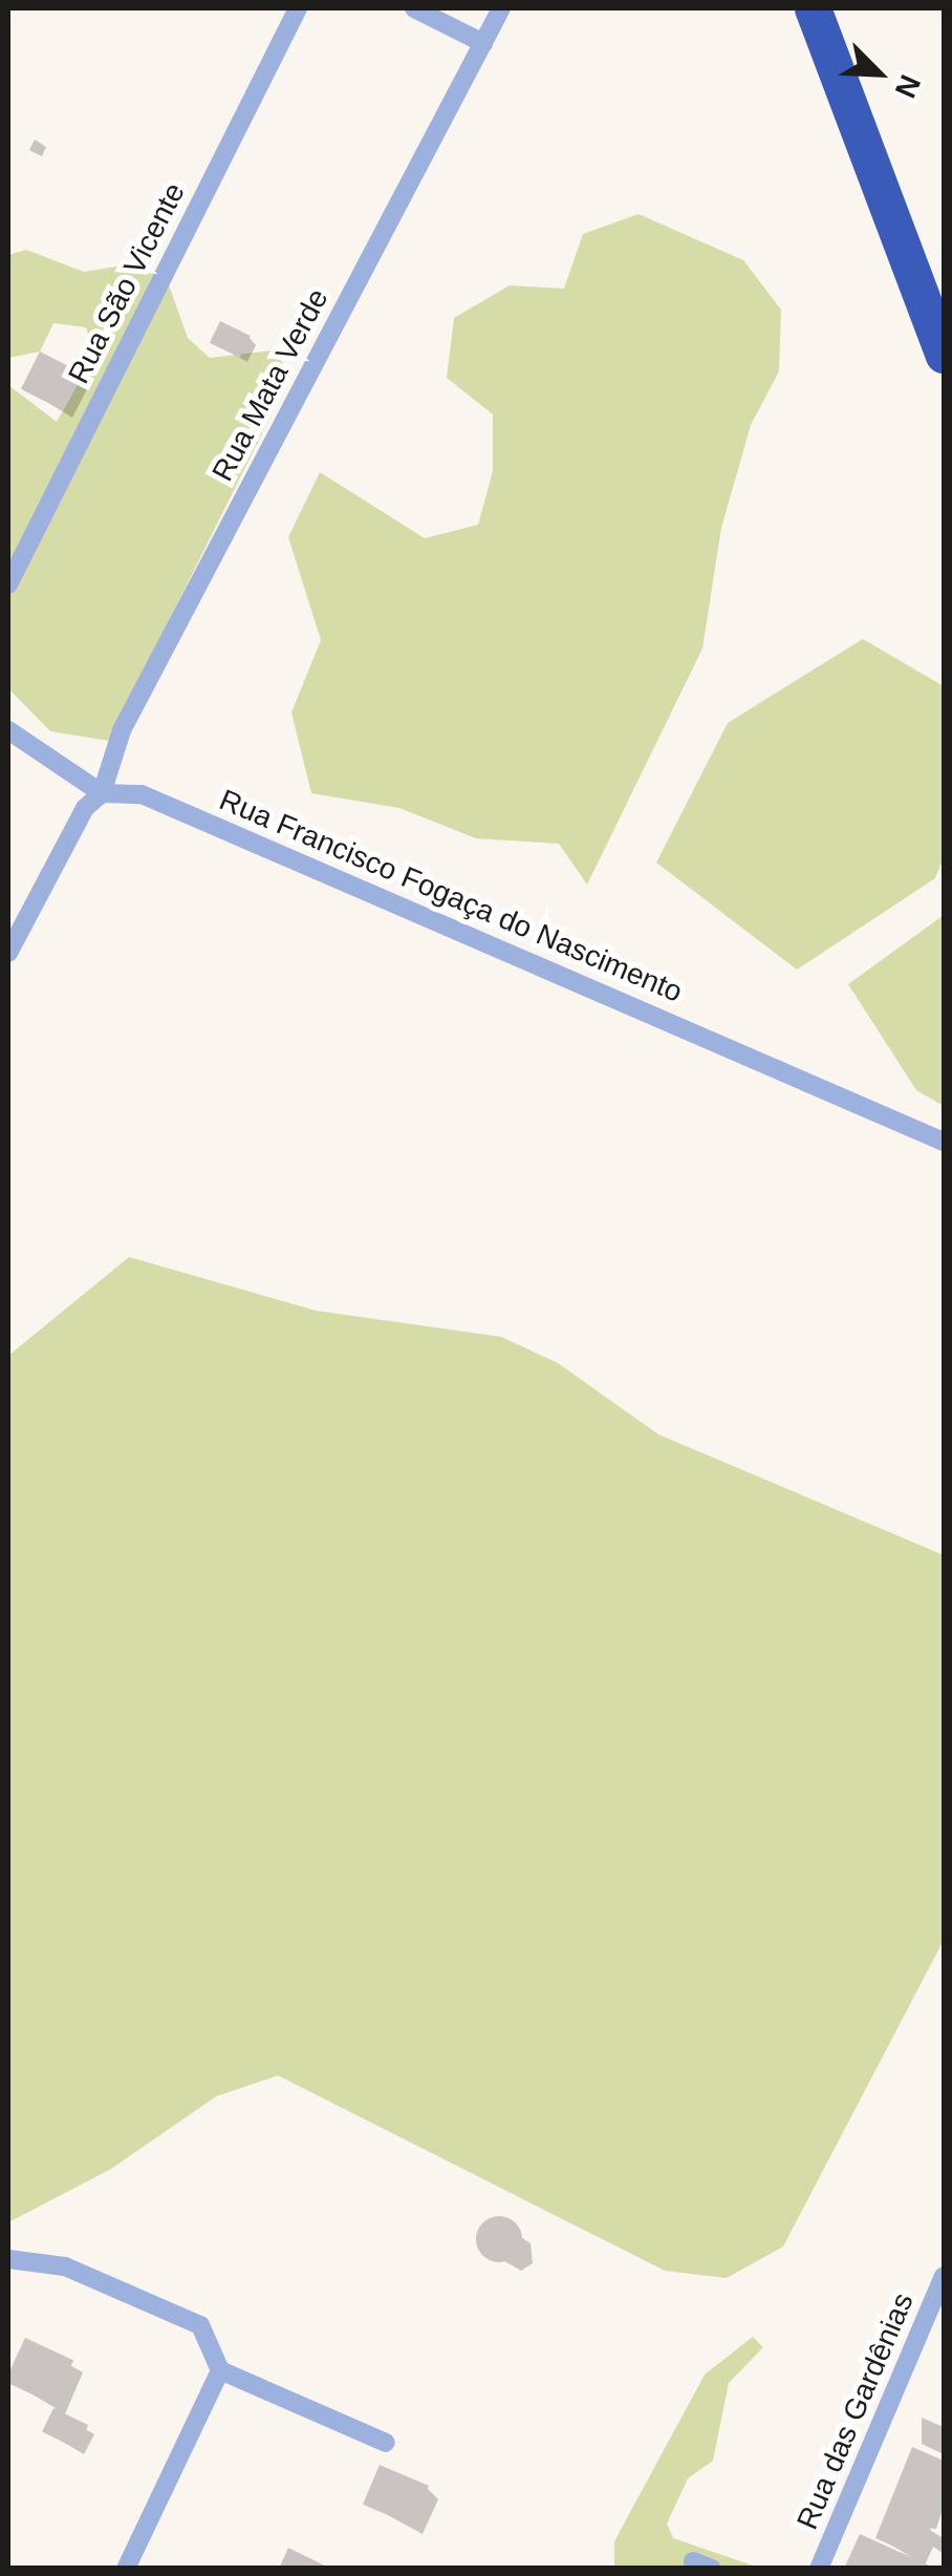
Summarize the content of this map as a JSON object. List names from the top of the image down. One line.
{"streets":{"street":["Rua São Vicente","Rua Mata Verde","Rua Francisco Fogaça do Nascimento","Rua das Gardênias"]},"crossings":[["Rua Mata Verde","Rua Francisco Fogaça do Nascimento"]],"north":"bottom right"}
